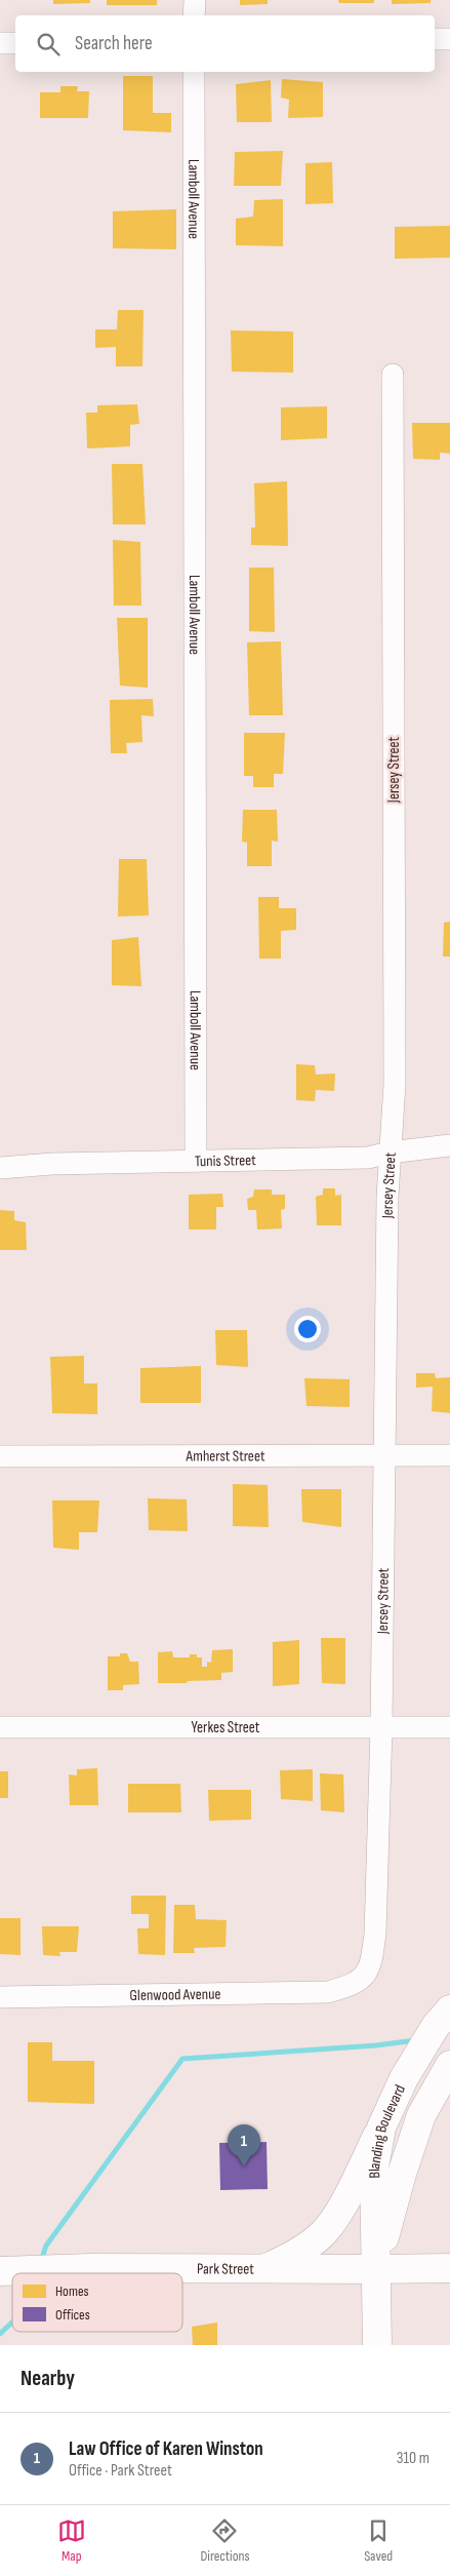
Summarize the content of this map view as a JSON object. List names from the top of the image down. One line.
{"streets":{"main road":["Blanding Boulevard","Park Street"],"street":["Lamboll Avenue","Jersey Street","Tunis Street","Amherst Street","Yerkes Street","Glenwood Avenue"]},"crossings":[["Lamboll Avenue","Tunis Street"],["Jersey Street","Tunis Street"],["Jersey Street","Amherst Street"],["Jersey Street","Yerkes Street"],["Jersey Street","Glenwood Avenue"],["Blanding Boulevard","Park Street"]],"legend":["Homes","Offices"],"page":{"search":"Search here","pins":"1","heading":"Nearby","list":[{"mark":"1","name":"Law Office of Karen Winston","note":"Office · Park Street","value":"310 m"}],"nav":["Map","Directions","Saved"]}}
